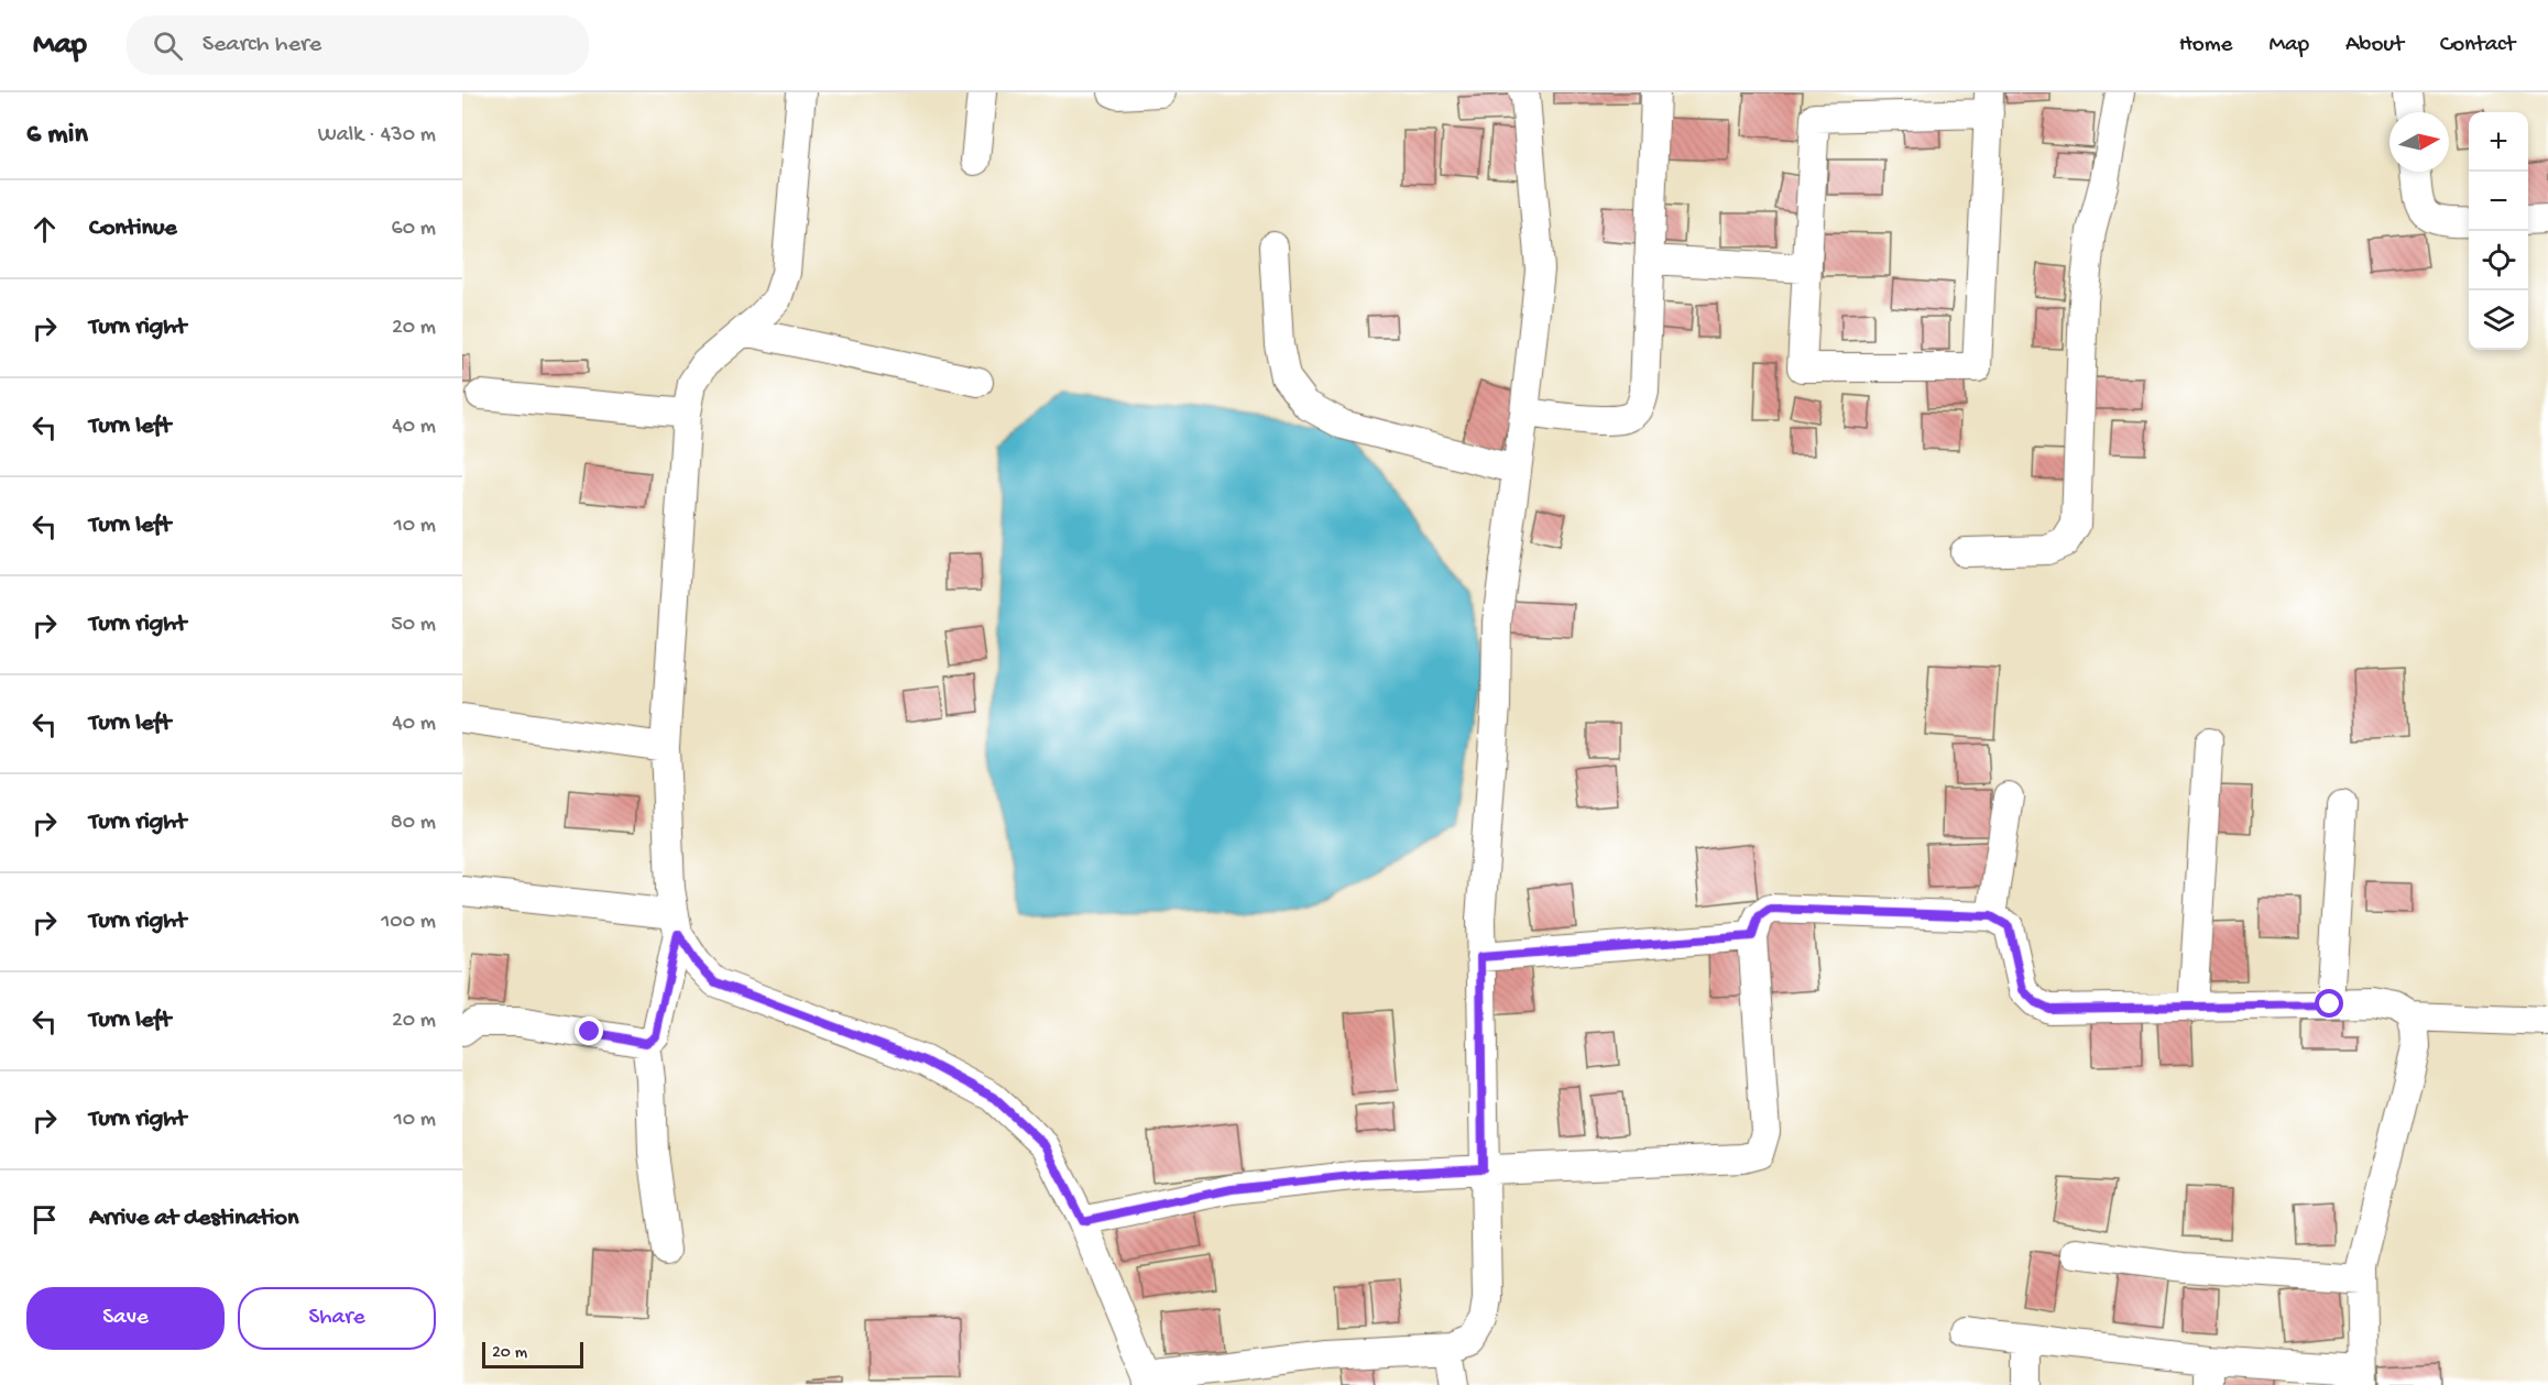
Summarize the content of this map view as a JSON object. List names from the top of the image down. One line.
{"scale_bar":"20 m","north":"right","page":{"header":"Map","search":"Search here","nav":["Home","Map","About","Contact"],"heading":["6 min","Walk · 430 m"],"map_buttons":["+","−"],"list":[["Continue","60 m"],["Turn right","20 m"],["Turn left","40 m"],["Turn left","10 m"],["Turn right","50 m"],["Turn left","40 m"],["Turn right","80 m"],["Turn right","100 m"],["Turn left","20 m"],["Turn right","10 m"],"Arrive at destination"],"buttons":["Save","Share"],"scale":"20 m"}}
